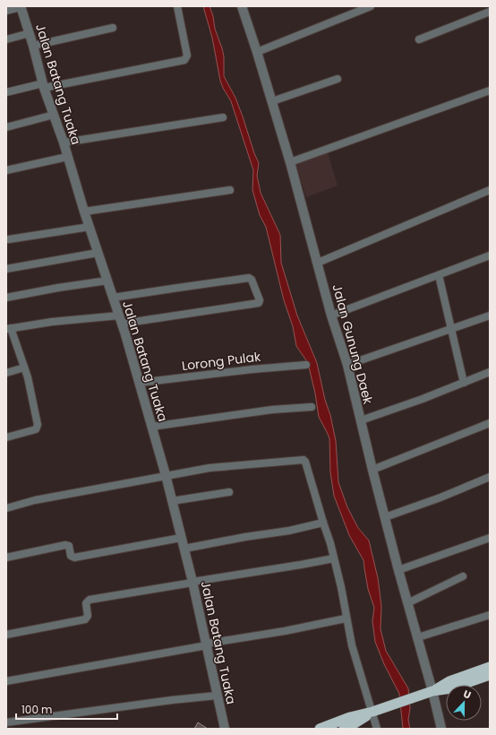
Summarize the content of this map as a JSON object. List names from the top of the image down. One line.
{"streets":{"street":["Jalan Batang Tuaka","Jalan Gunung Daek","Lorong Pulak"]},"crossings":[["Jalan Batang Tuaka","Lorong Pulak"]],"scale_bar":"100 m","north":"top"}
